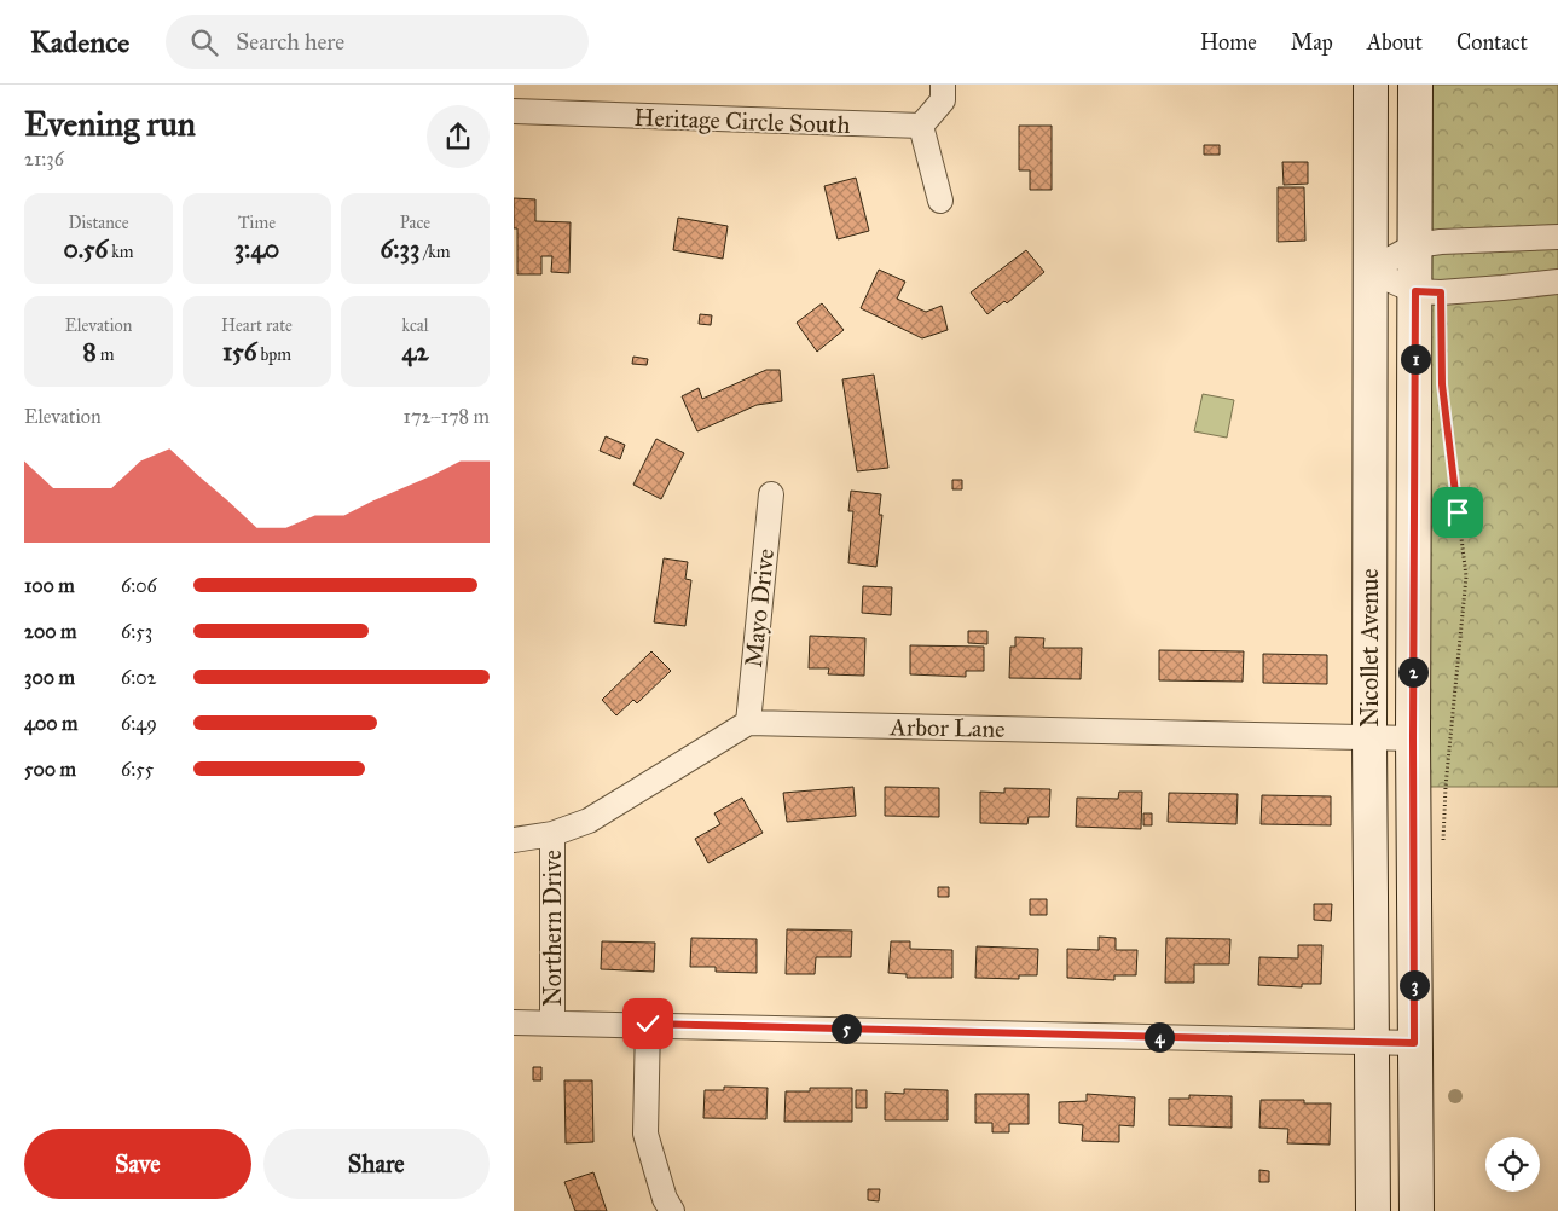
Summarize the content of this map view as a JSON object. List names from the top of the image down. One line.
{"streets":{"main road":["Nicollet Avenue"],"street":["Heritage Circle South","Mayo Drive","Arbor Lane","Northern Drive"]},"crossings":[["Mayo Drive","Arbor Lane"],["Nicollet Avenue","Arbor Lane"]],"page":{"header":"Kadence","search":"Search here","nav":["Home","Map","About","Contact"],"heading":["Evening run","21:36"],"stats":[["Distance","0.56 km"],["Time","3:40"],["Pace","6:33 /km"],["Elevation","8 m"],["Heart rate","156 bpm"],["kcal","42"]],"pins":["1","2","3","5","4"],"chart":["Elevation","172–178 m"],"list":[{"name":"100 m","note":"6:06"},{"name":"200 m","note":"6:53"},{"name":"300 m","note":"6:02"},{"name":"400 m","note":"6:49"},{"name":"500 m","note":"6:55"}],"buttons":["Save","Share"]}}
